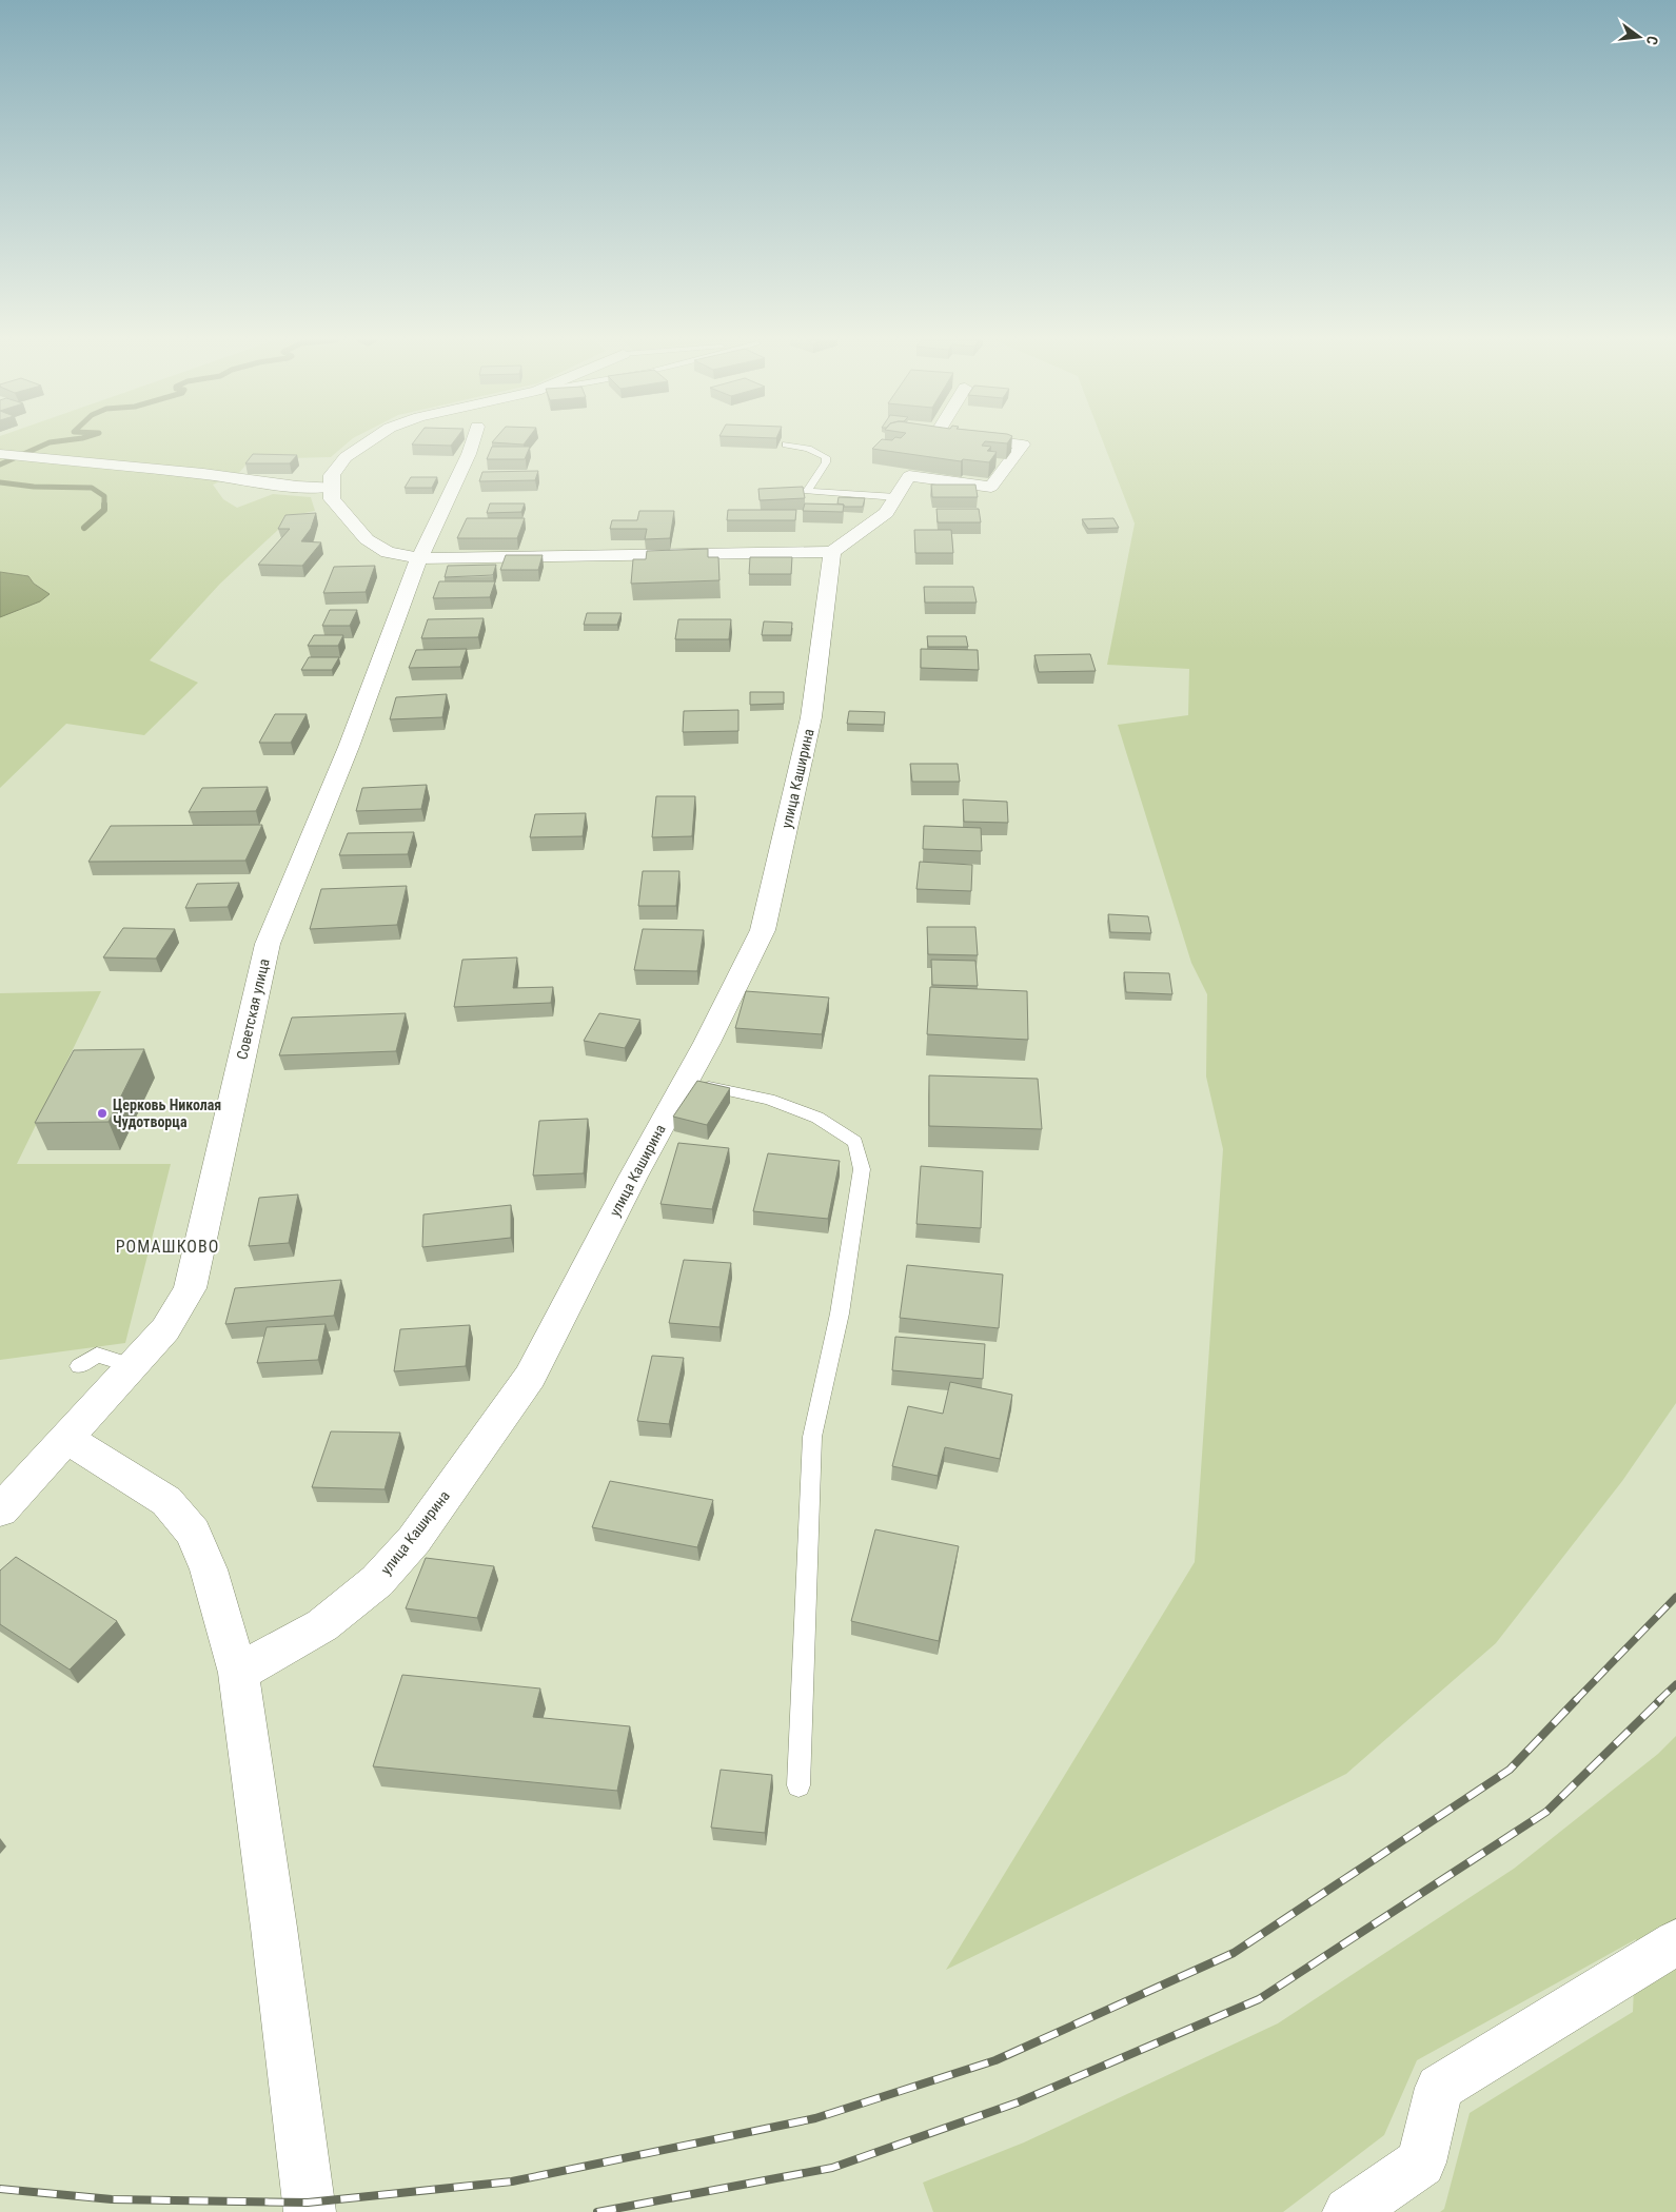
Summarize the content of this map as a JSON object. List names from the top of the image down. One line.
{"streets":{"street":["улица Каширина","Советская улица"]},"districts":["РОМАШКОВО"],"places":["Церковь Николая Чудотворца"],"north":"right"}
